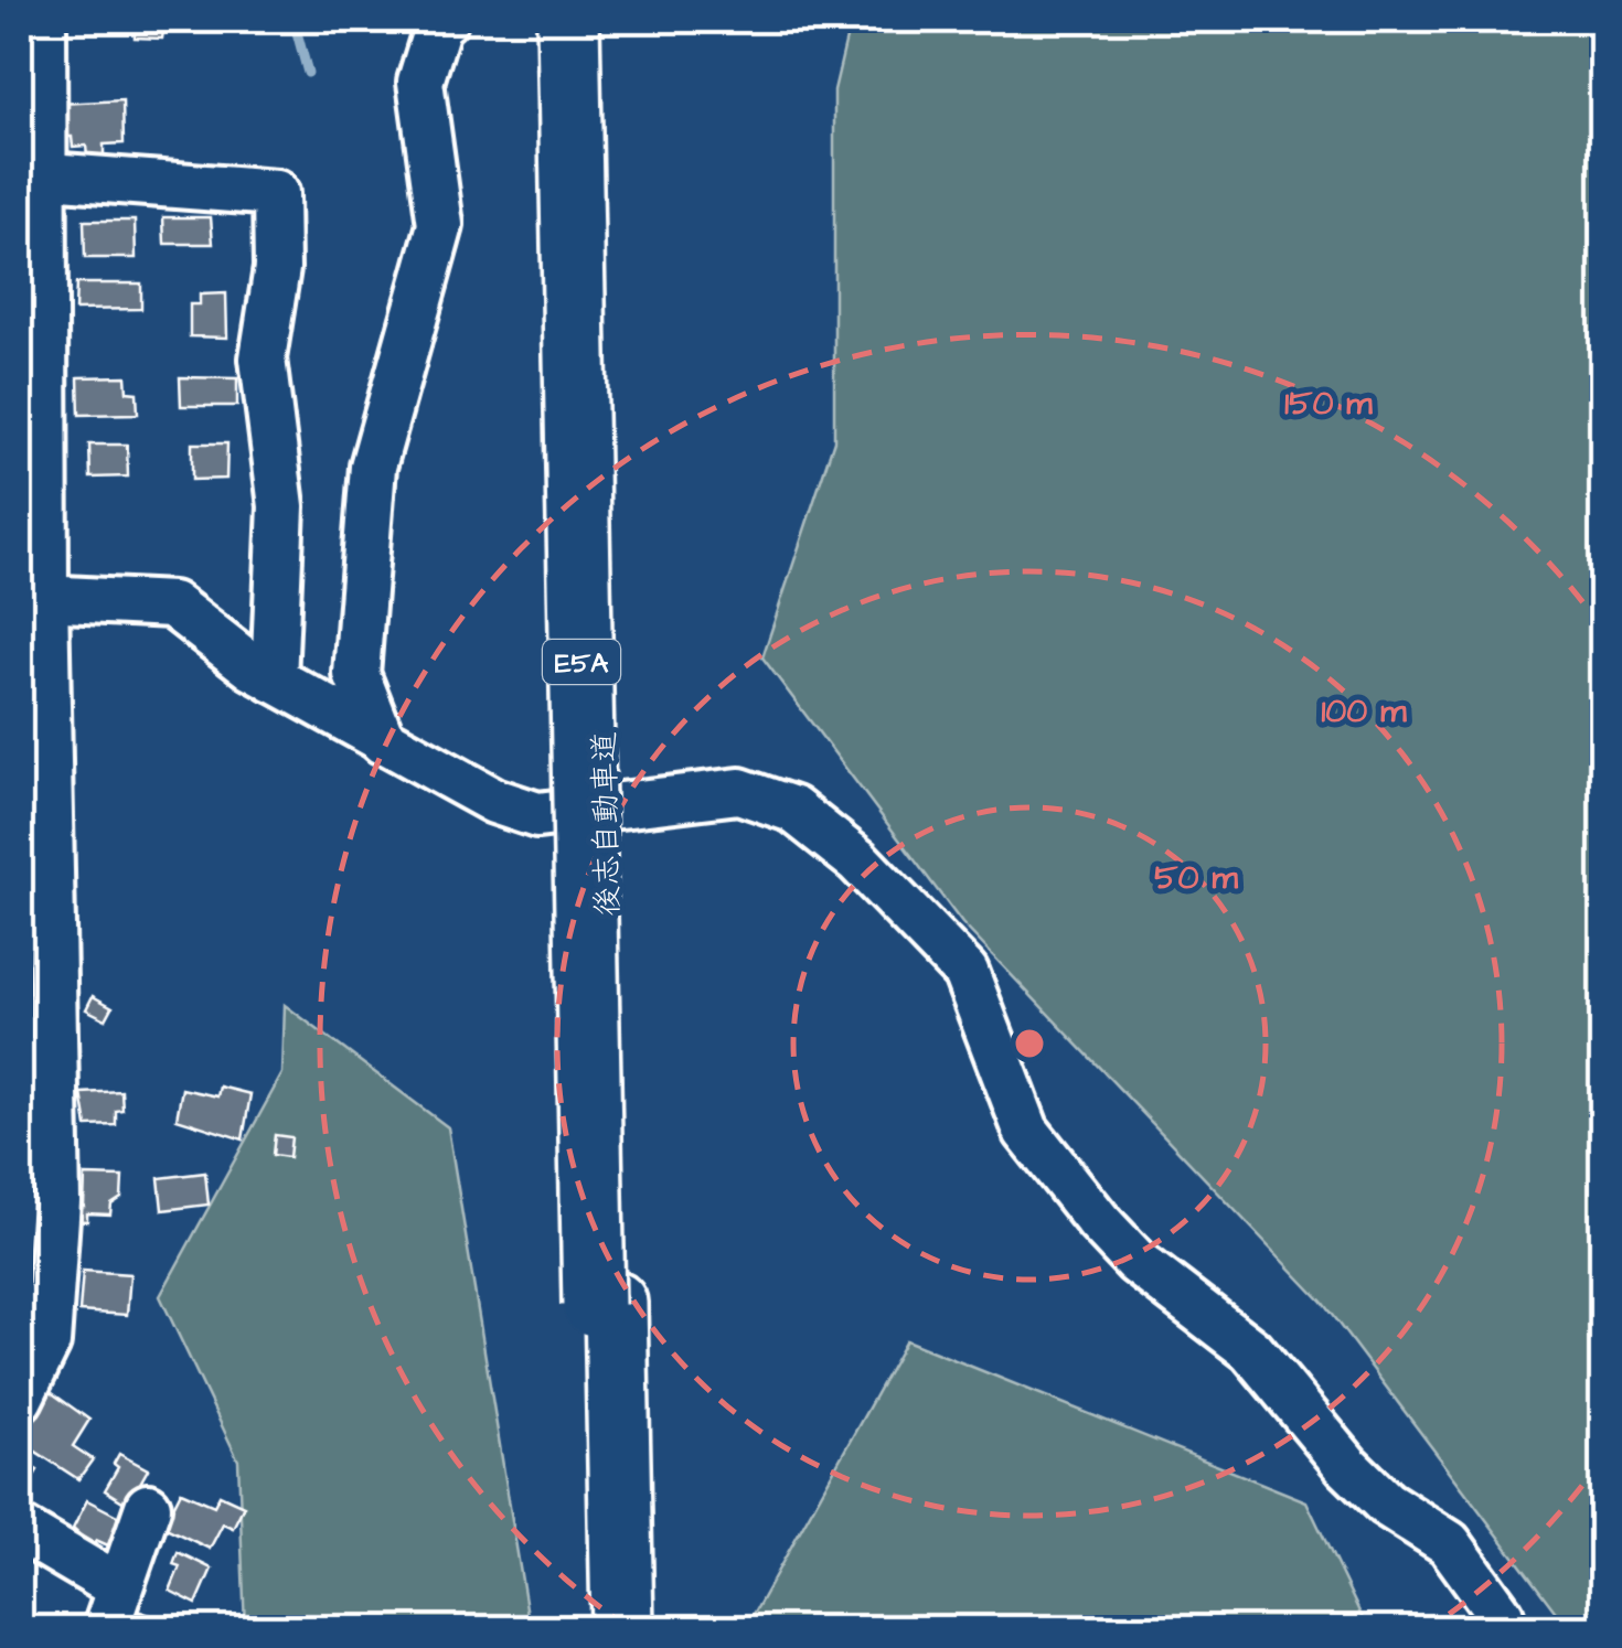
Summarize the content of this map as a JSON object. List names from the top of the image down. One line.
{"streets":{"highway":["E5A","後志自動車道"]},"rings":["150 m","100 m","50 m"]}
